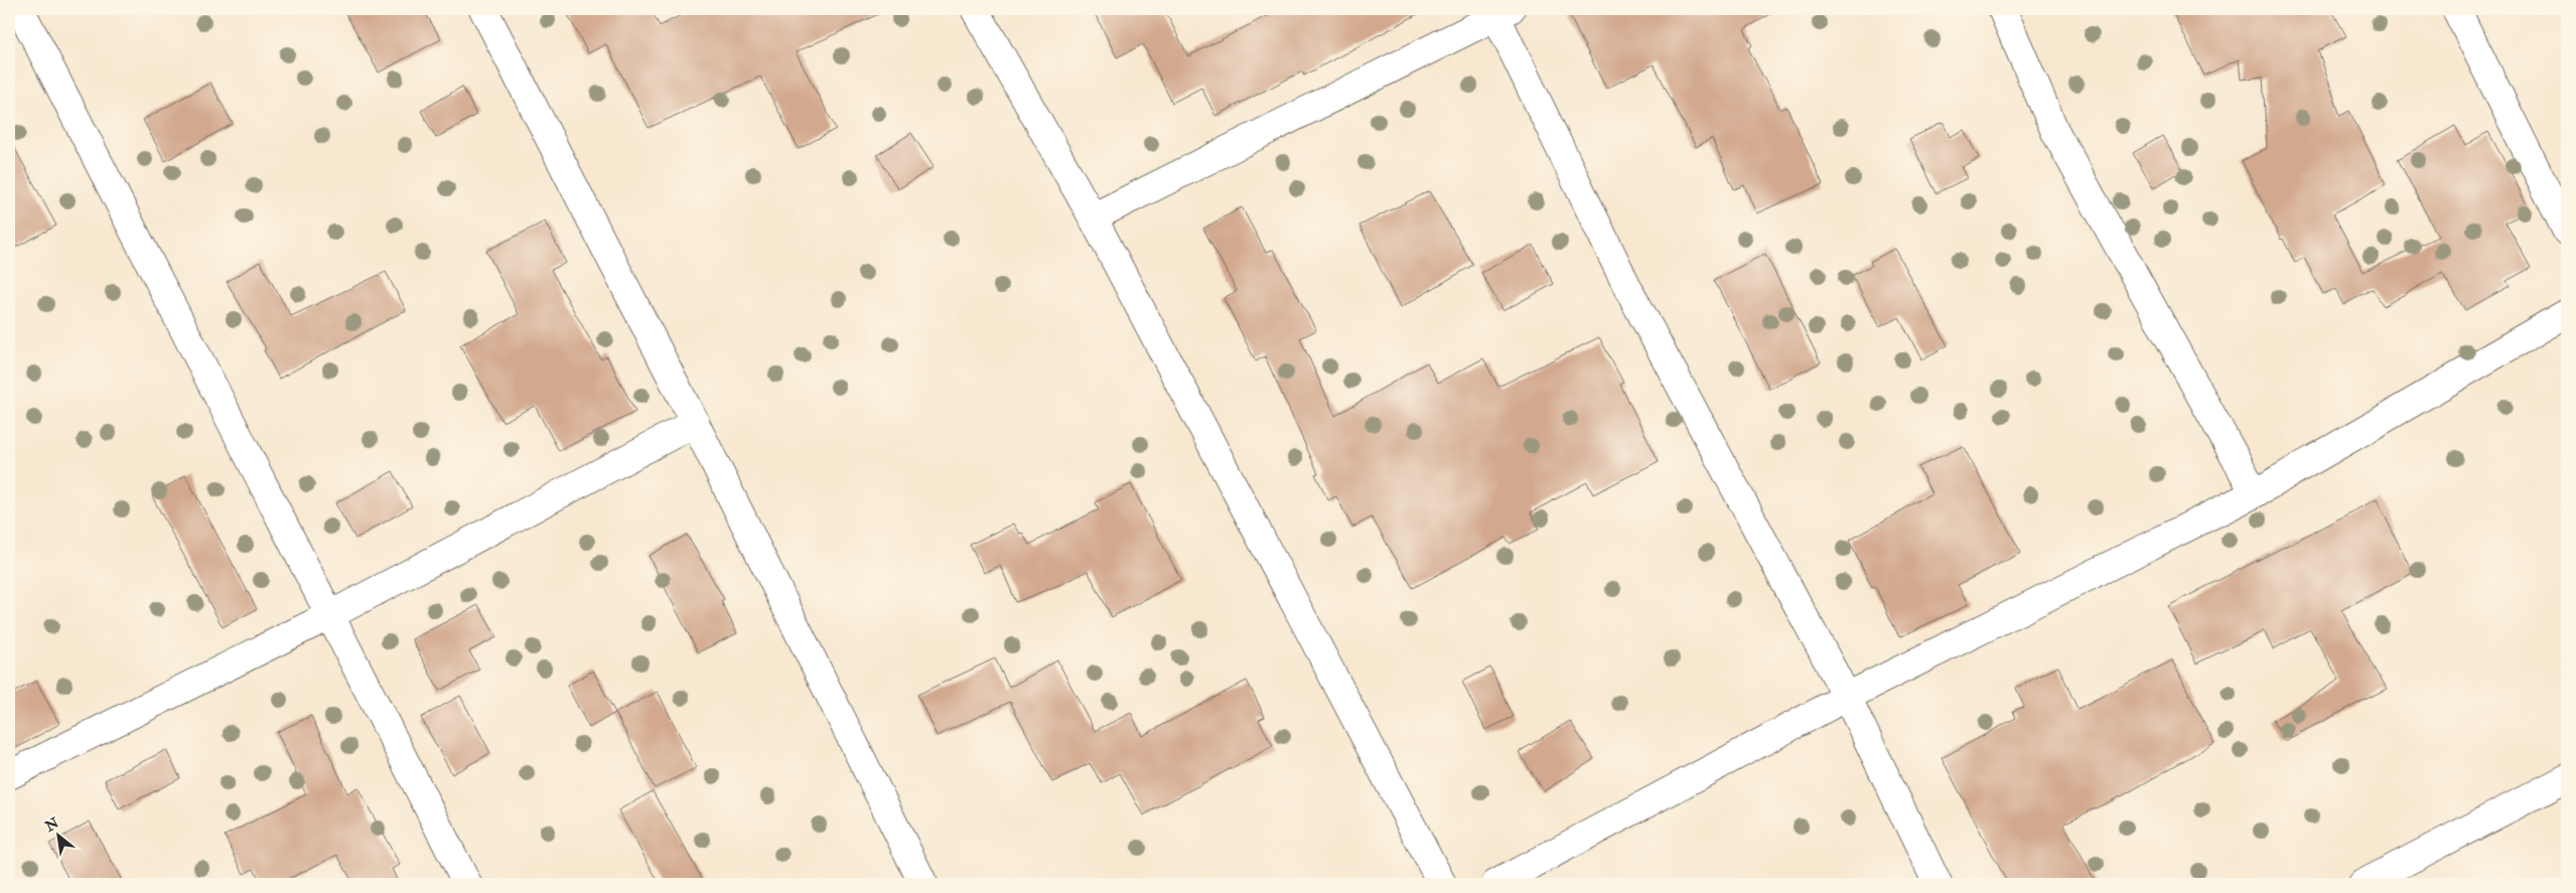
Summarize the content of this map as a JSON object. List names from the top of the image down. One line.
{"north":"top left"}
